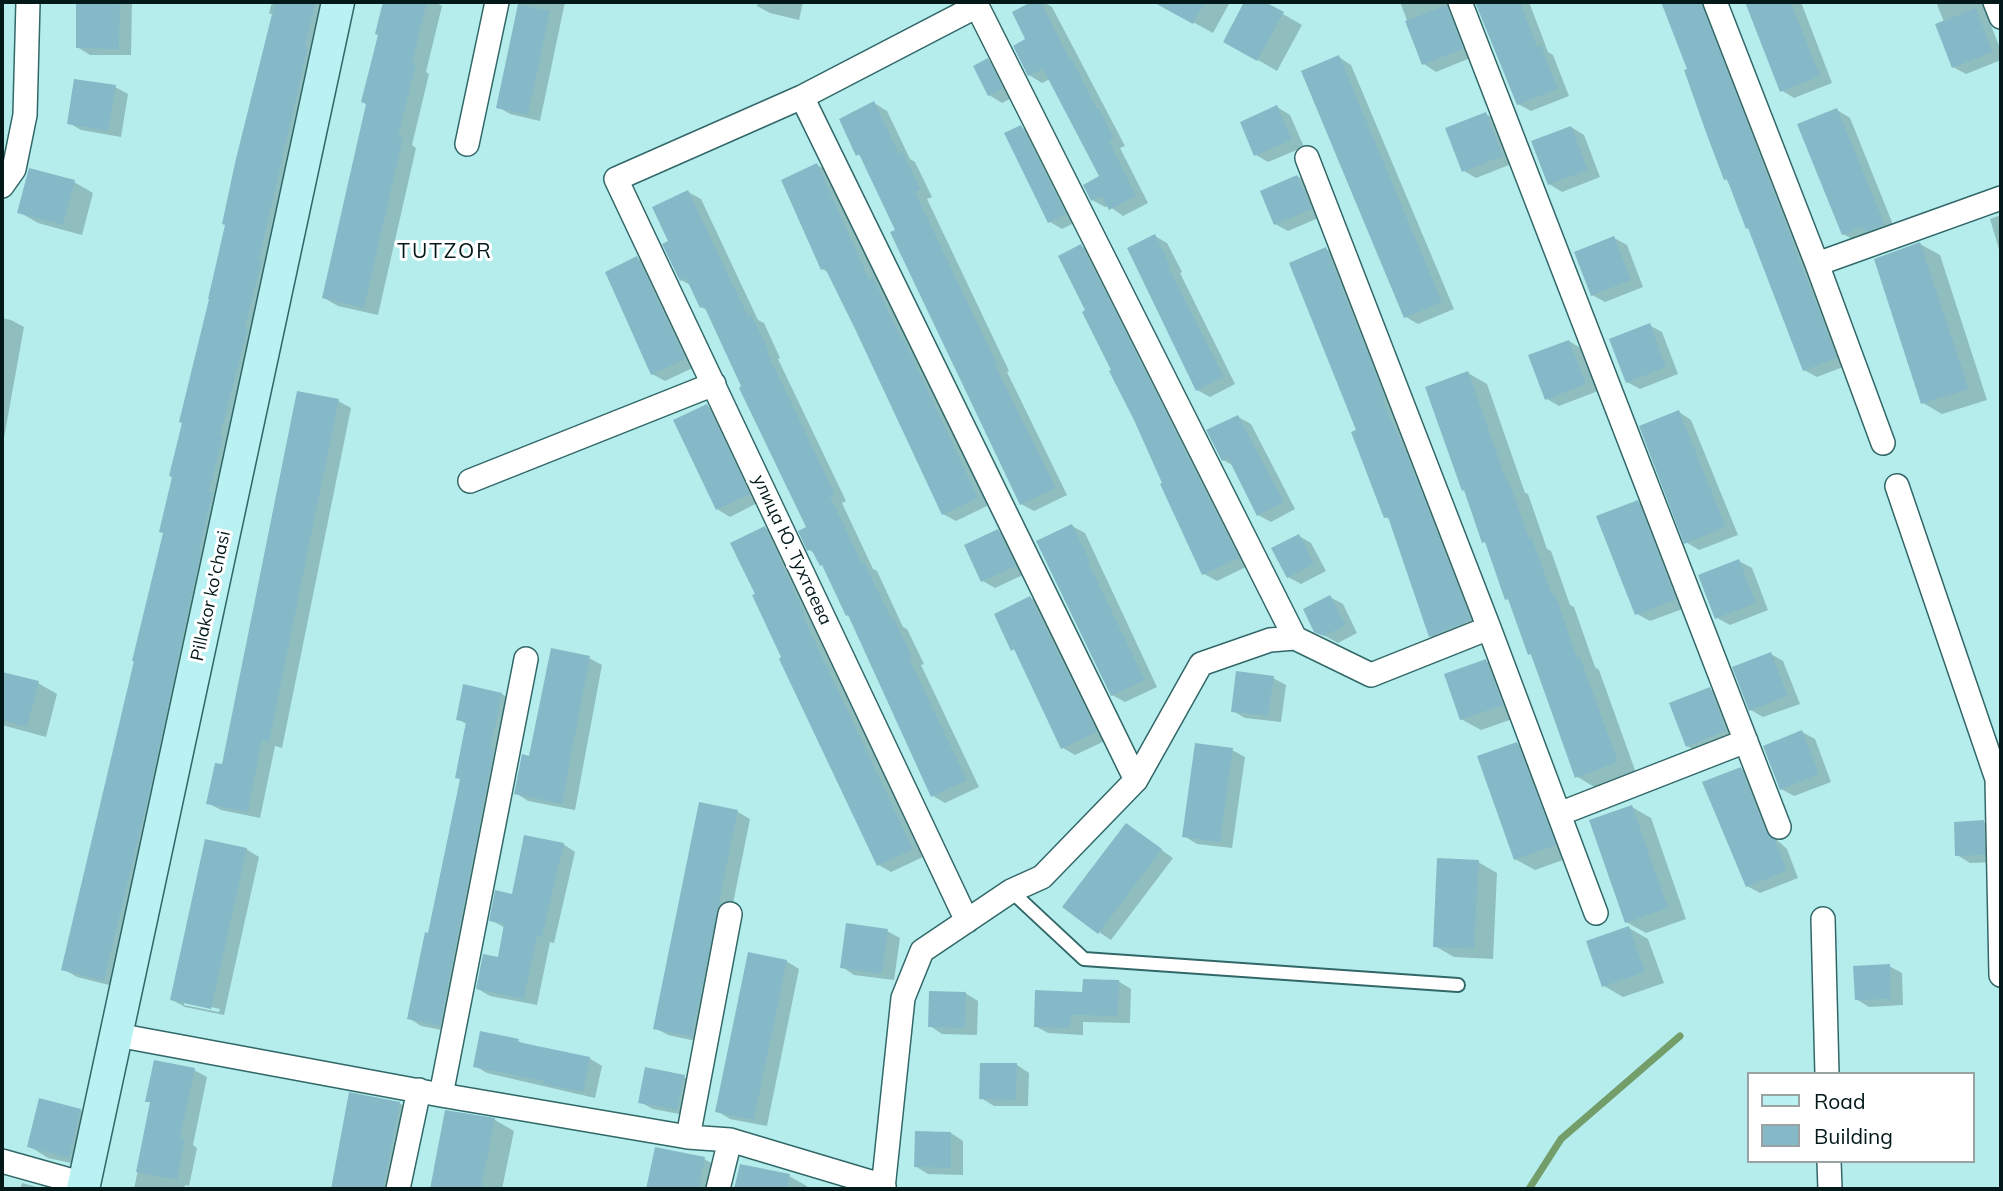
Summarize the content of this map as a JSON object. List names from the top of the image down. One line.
{"streets":{"street":["улица Ю. Тухтаева","Pillakor ko'chasi"]},"districts":["TUTZOR"],"legend":["Road","Building"]}
